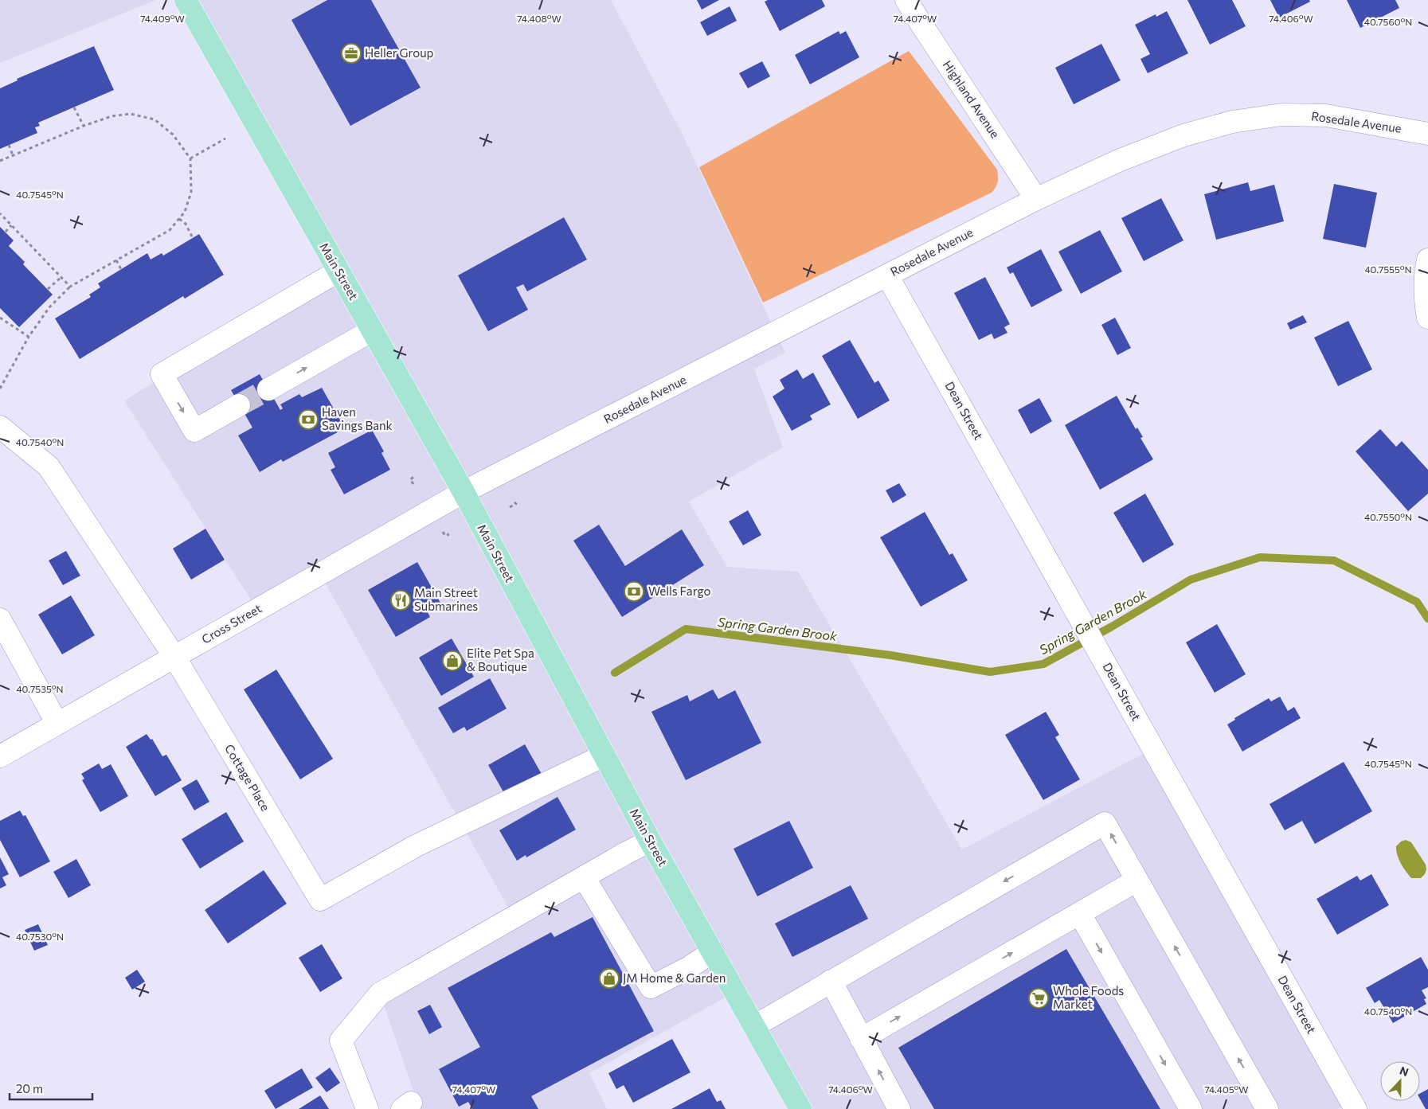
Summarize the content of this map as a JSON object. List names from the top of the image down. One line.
{"streets":{"main road":["Main Street"],"street":["Highland Avenue","Rosedale Avenue","Dean Street","Cross Street","Cottage Place"]},"crossings":[["Highland Avenue","Rosedale Avenue"],["Rosedale Avenue","Main Street"],["Rosedale Avenue","Dean Street"],["Rosedale Avenue","Cross Street"],["Main Street","Cross Street"],["Main Street","Cottage Place"],["Cross Street","Cottage Place"]],"water":["Spring Garden Brook"],"places":{"office":["Heller Group"],"bank":["Haven Savings Bank","Wells Fargo"],"restaurant":["Main Street Submarines"],"shop":["Elite Pet Spa & Boutique","JM Home & Garden"],"supermarket":["Whole Foods Market"]},"scale_bar":"20 m","north":"top","coordinates":["74.409°W","74.408°W","74.407°W","74.406°W","40.7560°N","40.7545°N","40.7555°N","40.7540°N","40.7550°N","40.7535°N","40.7530°N","74.405°W"]}
